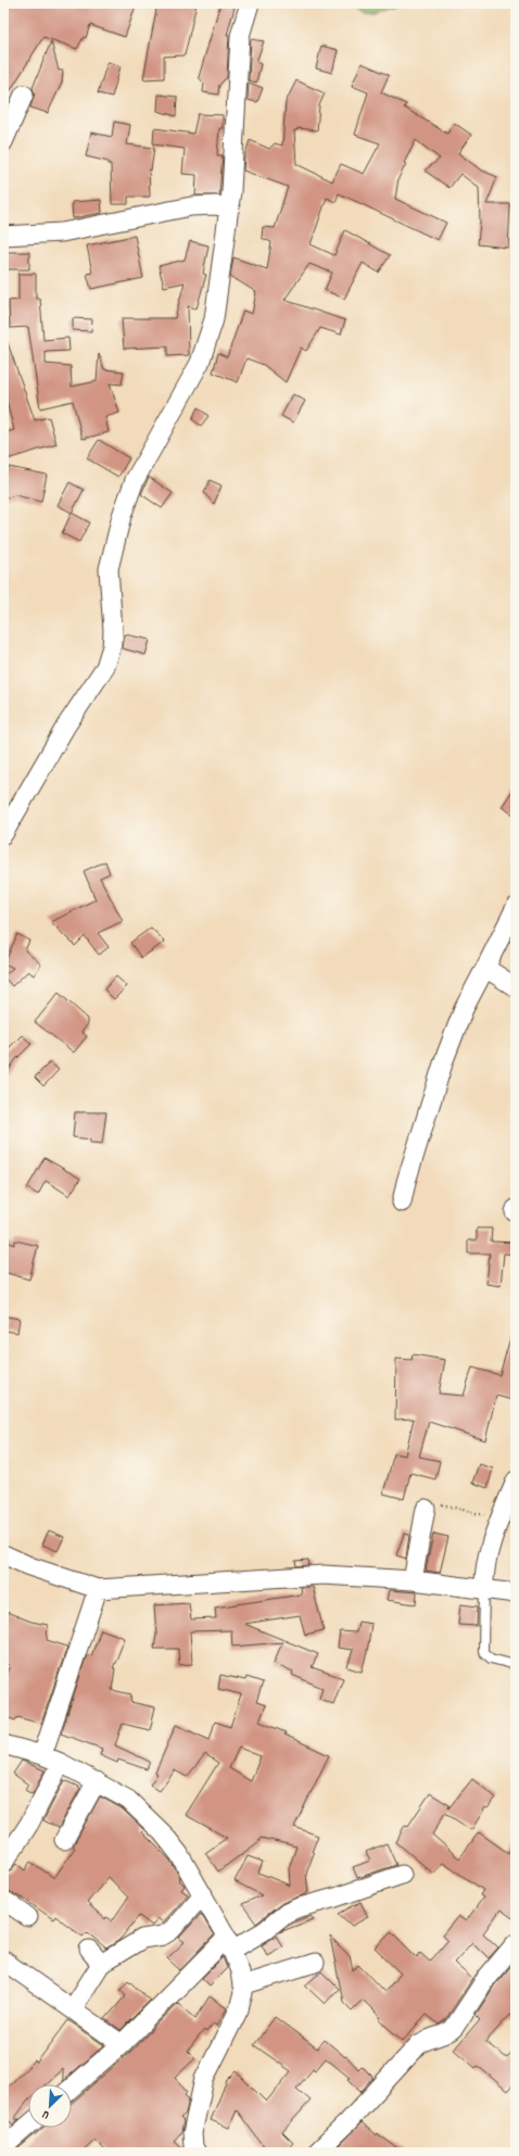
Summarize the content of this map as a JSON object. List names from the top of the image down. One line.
{"north":"bottom left"}
